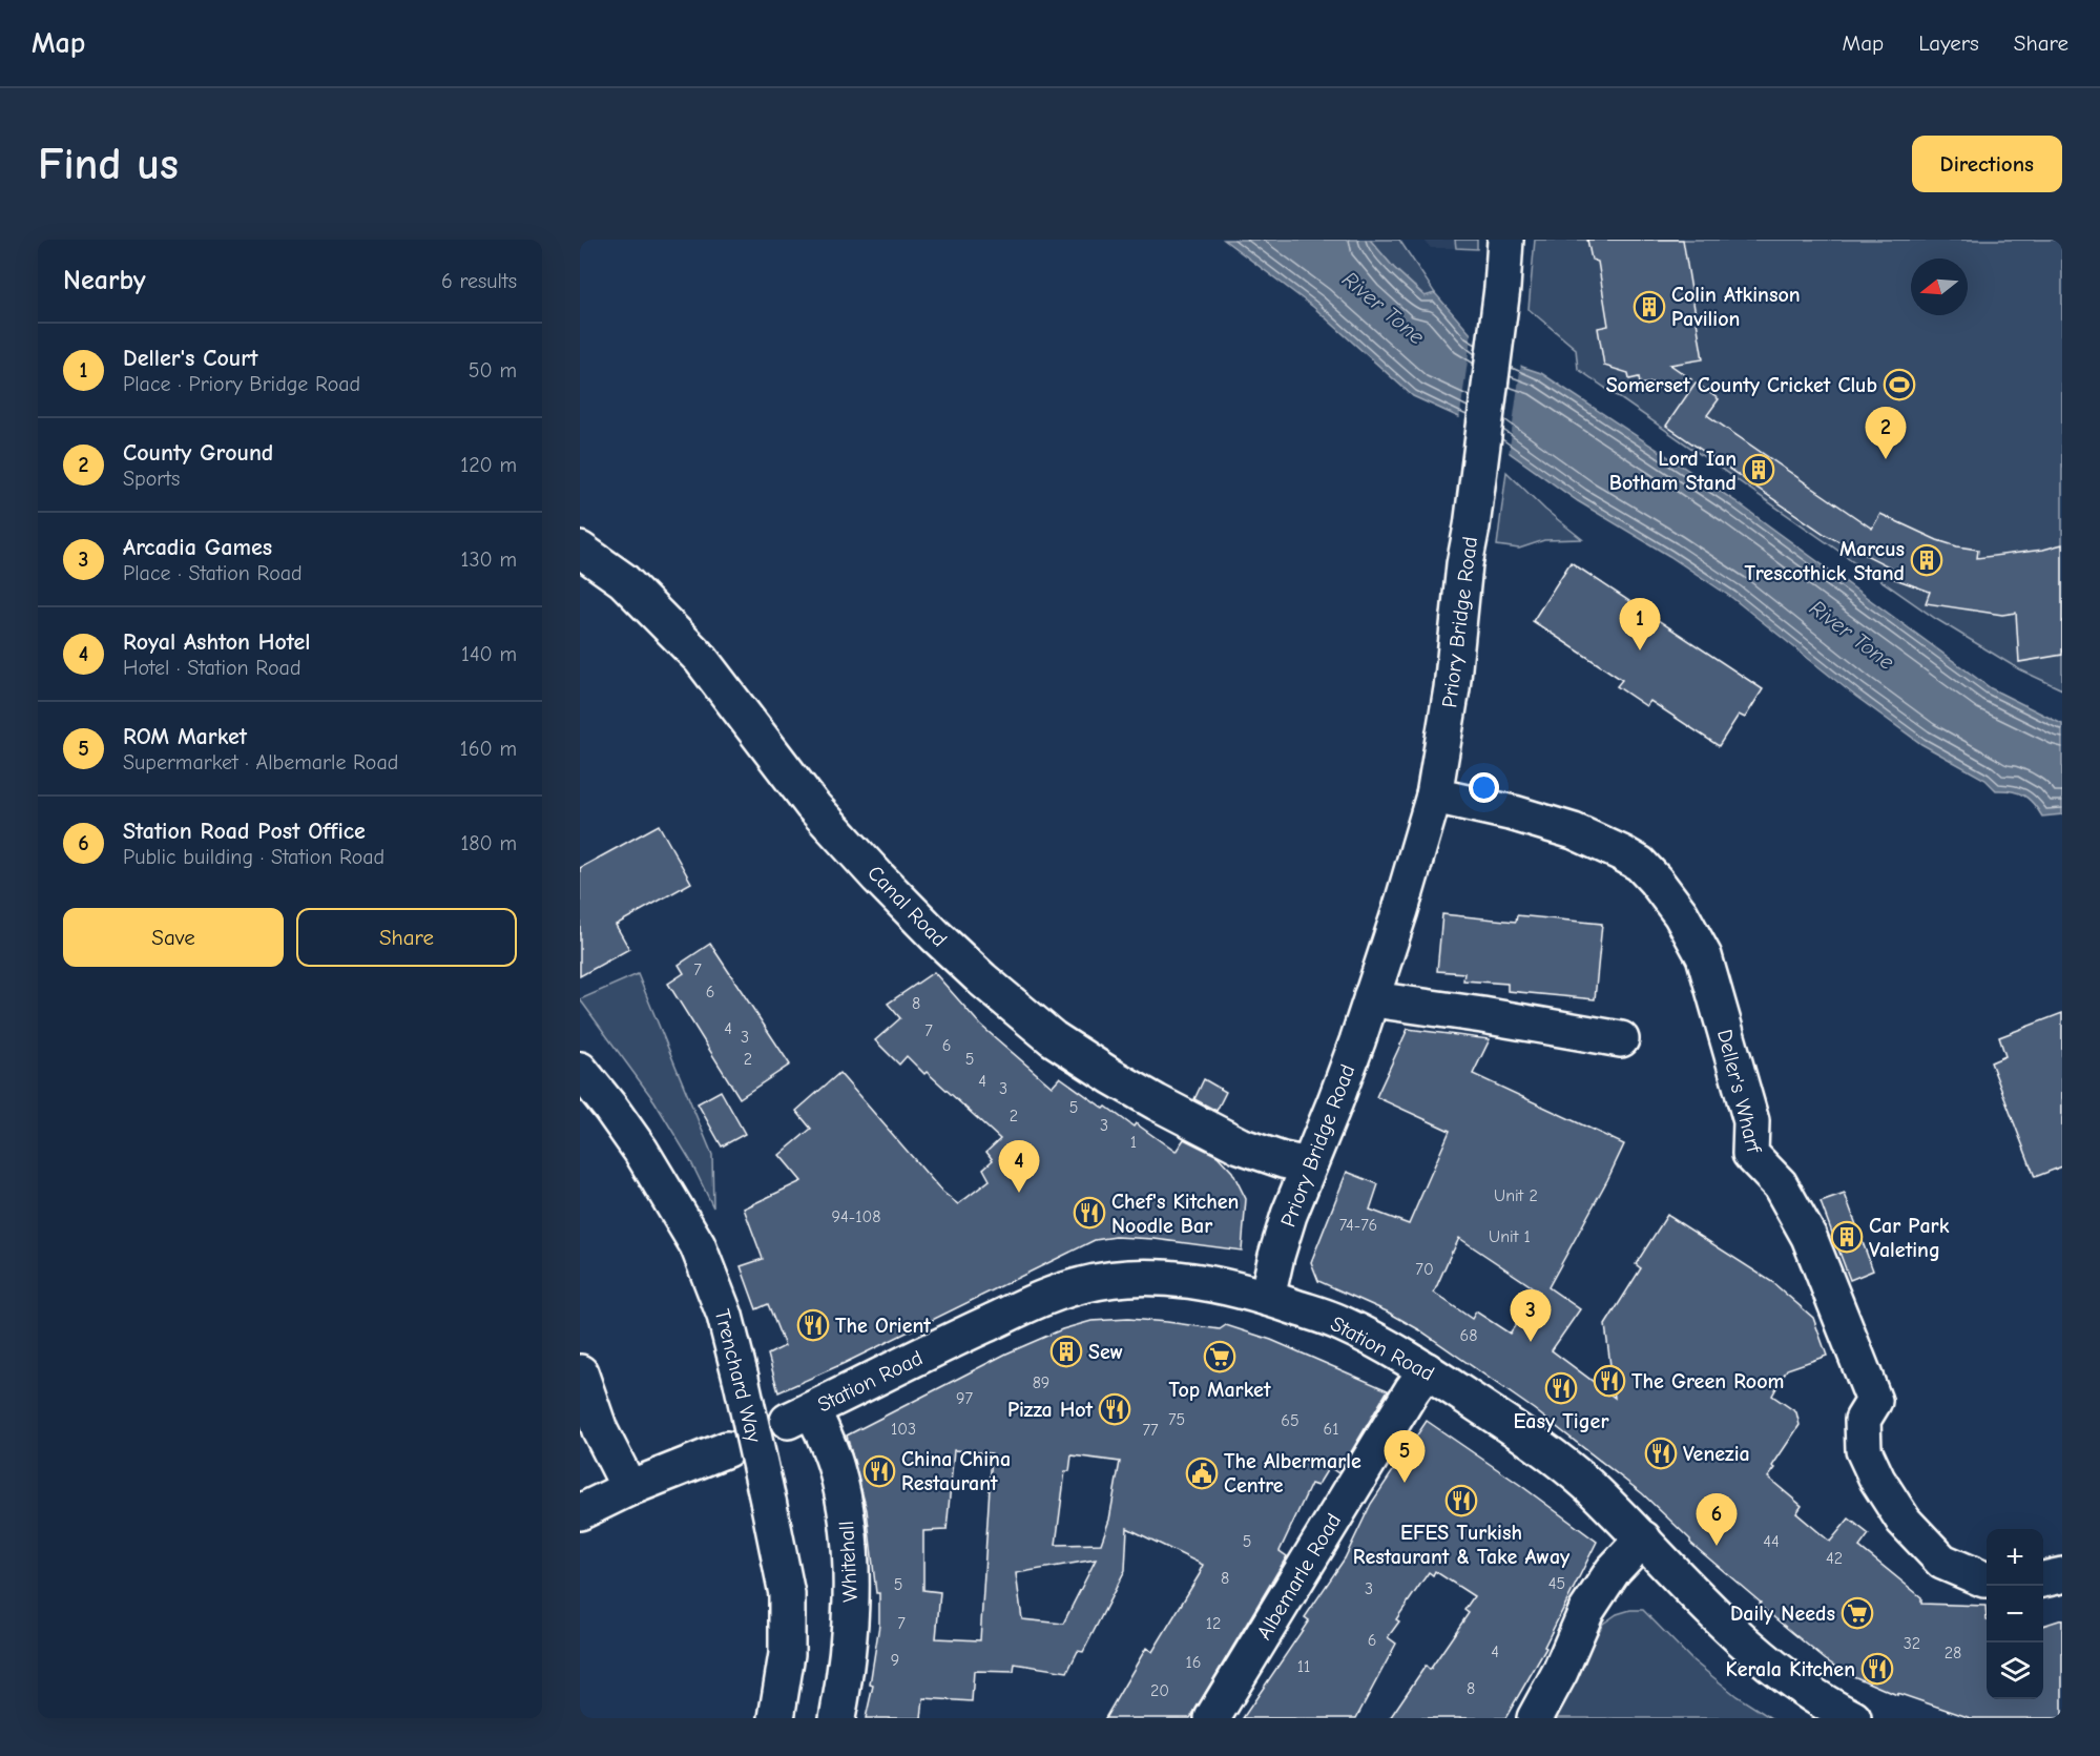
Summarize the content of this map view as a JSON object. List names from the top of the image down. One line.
{"streets":{"street":["Priory Bridge Road","Canal Road","Deller's Wharf","Station Road","Trenchard Way","Whitehall","Albemarle Road"]},"crossings":[["Priory Bridge Road","Canal Road"],["Priory Bridge Road","Deller's Wharf"],["Priory Bridge Road","Station Road"],["Station Road","Whitehall"],["Station Road","Albemarle Road"]],"water":["River Tone"],"places":{"building":["Colin Atkinson Pavilion","Lord Ian Botham Stand","Marcus Trescothick Stand","Car Park Valeting","Sew"],"sports":["Somerset County Cricket Club"],"restaurant":["Chef's Kitchen Noodle Bar","The Orient","The Green Room","Easy Tiger","Pizza Hot","Venezia","China China Restaurant","EFES Turkish Restaurant & Take Away","Kerala Kitchen"],"supermarket":["Top Market","Daily Needs"],"public building":["The Albermarle Centre"]},"house_numbers":["7","6","8","4","7","3","6","2","5","4","3","5","2","3","1","Unit 2","94-108","74-76","Unit 1","70","68","89","97","75","65","103","61","77","5","44","42","8","45","5","3","7","12","6","32","4","28","9","16","11","8","20"],"north":"left","page":{"header":"Map","nav":["Map","Layers","Share"],"buttons":["Directions",["Save","Share"]],"title":"Find us","heading":["Nearby","6 results"],"list":[{"mark":"1","name":"Deller's Court","note":"Place · Priory Bridge Road","value":"50 m"},{"mark":"2","name":"County Ground","note":"Sports","value":"120 m"},{"mark":"3","name":"Arcadia Games","note":"Place · Station Road","value":"130 m"},{"mark":"4","name":"Royal Ashton Hotel","note":"Hotel · Station Road","value":"140 m"},{"mark":"5","name":"ROM Market","note":"Supermarket · Albemarle Road","value":"160 m"},{"mark":"6","name":"Station Road Post Office","note":"Public building · Station Road","value":"180 m"}],"pins":["2","1","4","3","5","6"],"map_buttons":["+","−"]}}
